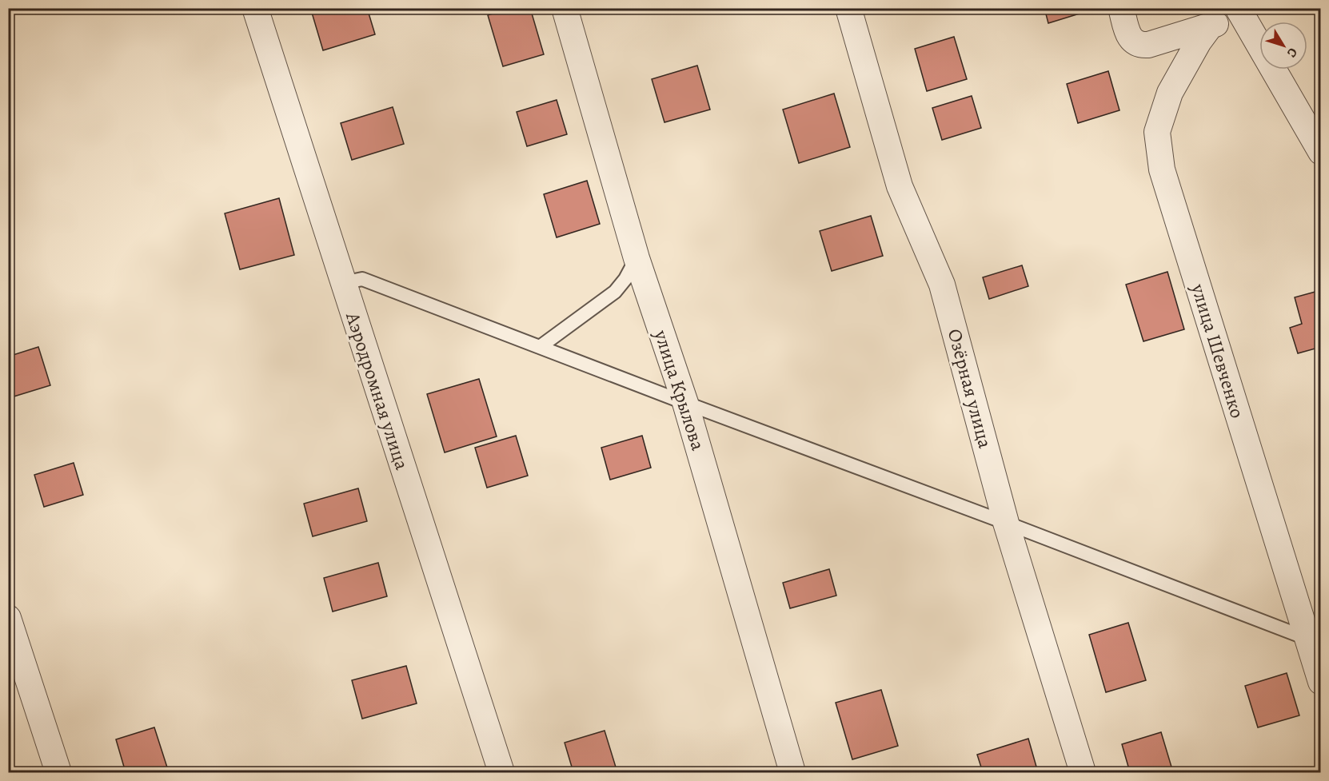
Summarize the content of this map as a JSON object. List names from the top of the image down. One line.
{"streets":{"street":["улица Шевченко","Озёрная улица","улица Крылова","Аэродромная улица"]},"north":"bottom right"}
